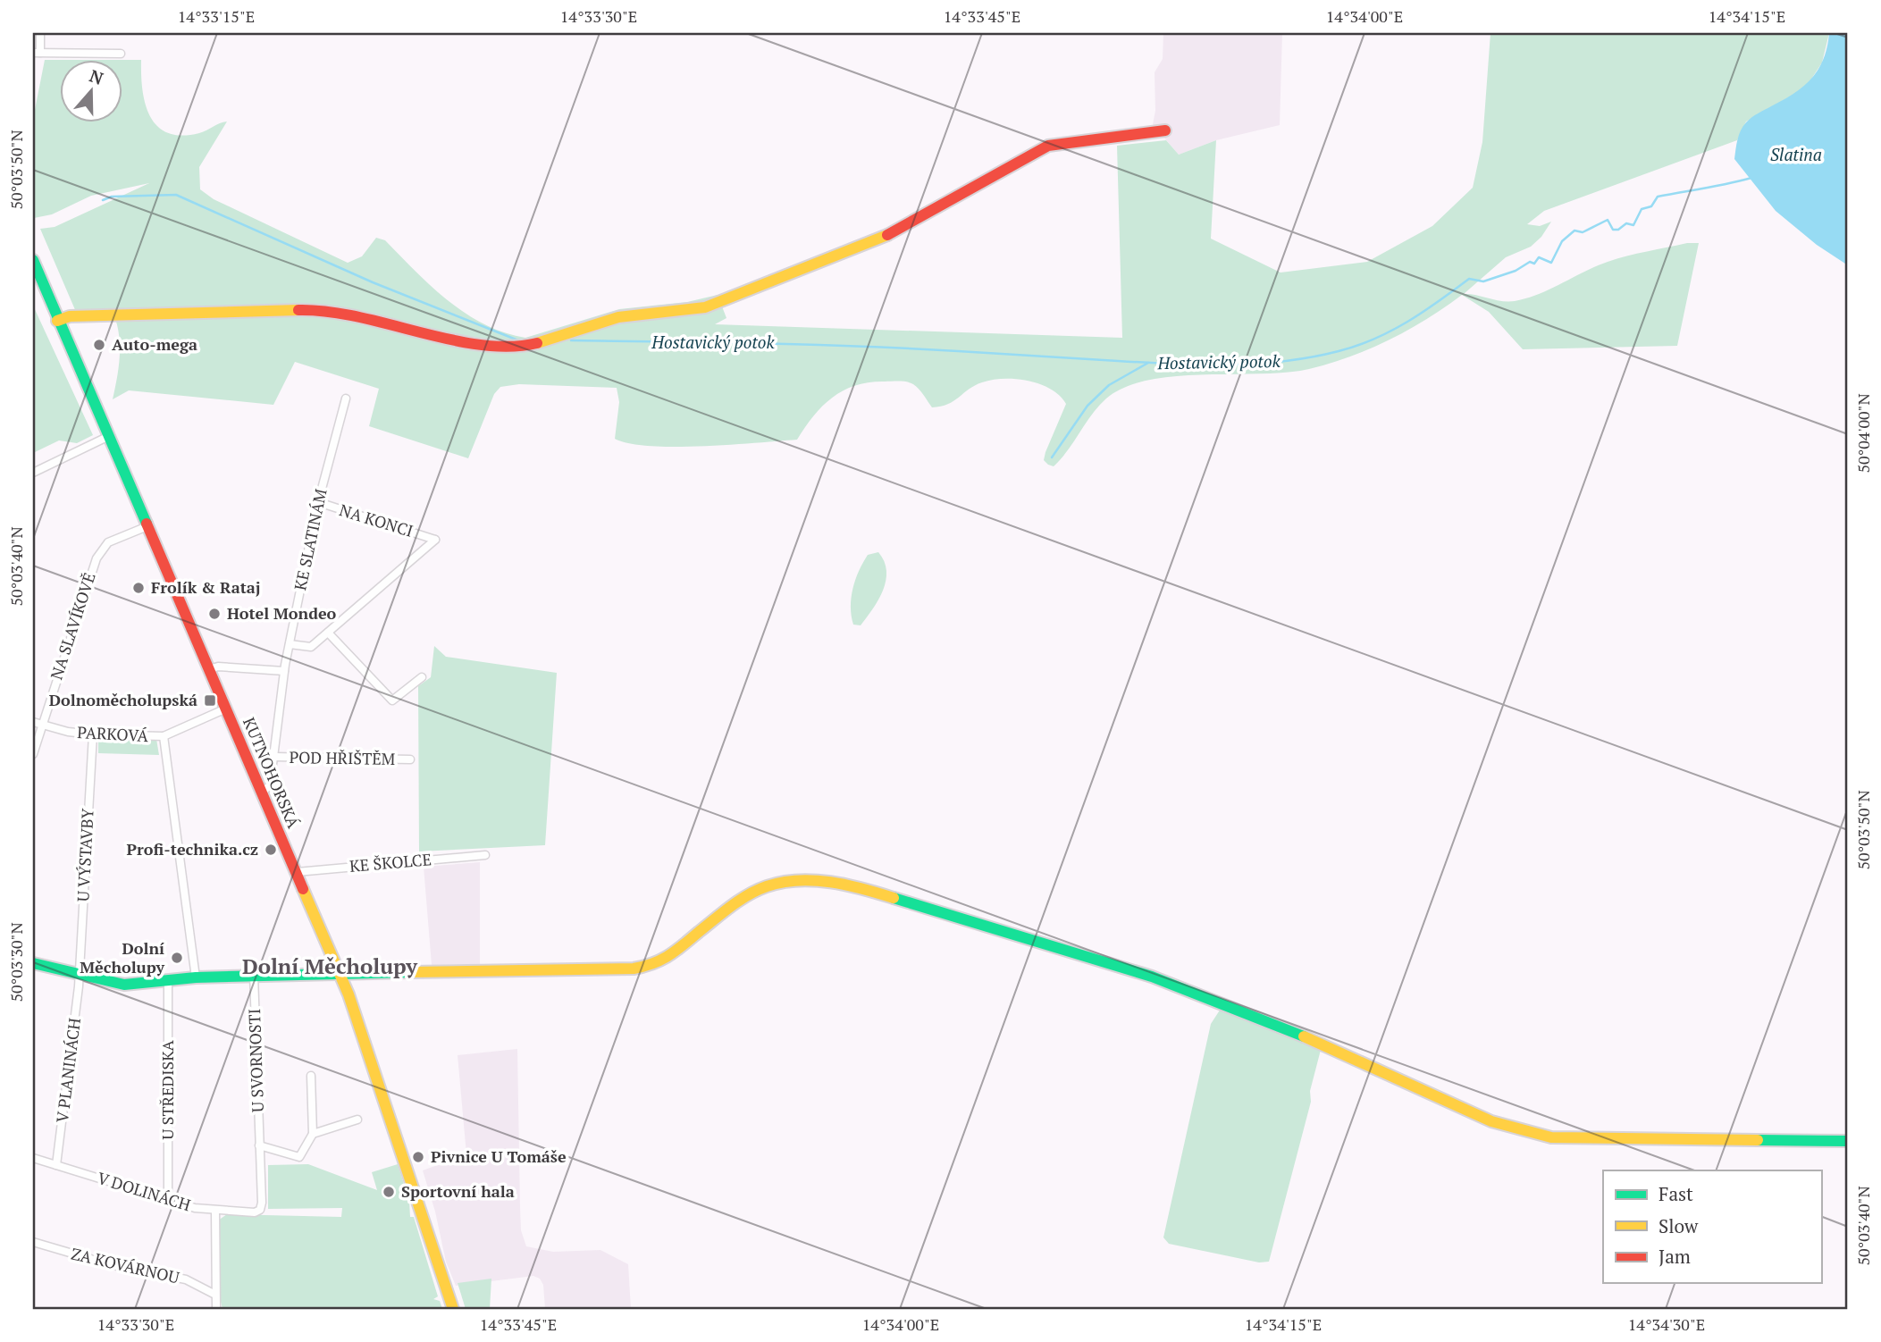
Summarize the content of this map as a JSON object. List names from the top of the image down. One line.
{"streets":{"street":["NA KONCI","KE SLATINÁM","NA SLAVÍKOVĚ","PARKOVÁ","POD HŘIŠTĚM","KUTNOHORSKÁ","U VÝSTAVBY","KE ŠKOLCE","U SVORNOSTI","V PLANINÁCH","U STŘEDISKA","V DOLINÁCH","ZA KOVÁRNOU"]},"crossings":[["NA KONCI","KE SLATINÁM"],["KE SLATINÁM","POD HŘIŠTĚM"],["KE SLATINÁM","KUTNOHORSKÁ"],["NA SLAVÍKOVĚ","PARKOVÁ"],["NA SLAVÍKOVĚ","KUTNOHORSKÁ"],["PARKOVÁ","KUTNOHORSKÁ"],["PARKOVÁ","U VÝSTAVBY"],["KUTNOHORSKÁ","KE ŠKOLCE"],["U VÝSTAVBY","V PLANINÁCH"],["U SVORNOSTI","V DOLINÁCH"],["V PLANINÁCH","V DOLINÁCH"],["U STŘEDISKA","V DOLINÁCH"]],"districts":["Dolní Měcholupy"],"water":["Slatina","Hostavický potok"],"places":{"other":["Auto-mega","Frolík & Rataj","Hotel Mondeo","Profi-technika.cz","Dolní Měcholupy","Pivnice U Tomáše","Sportovní hala"],"transit":["Dolnoměcholupská"]},"legend":["Fast","Slow","Jam"],"north":"top","coordinates":["14°33'15\"E","14°33'30\"E","14°33'45\"E","14°34'00\"E","14°34'15\"E","50°03'50\"N","50°04'00\"N","50°03'40\"N","50°03'30\"N","14°34'30\"E"]}
